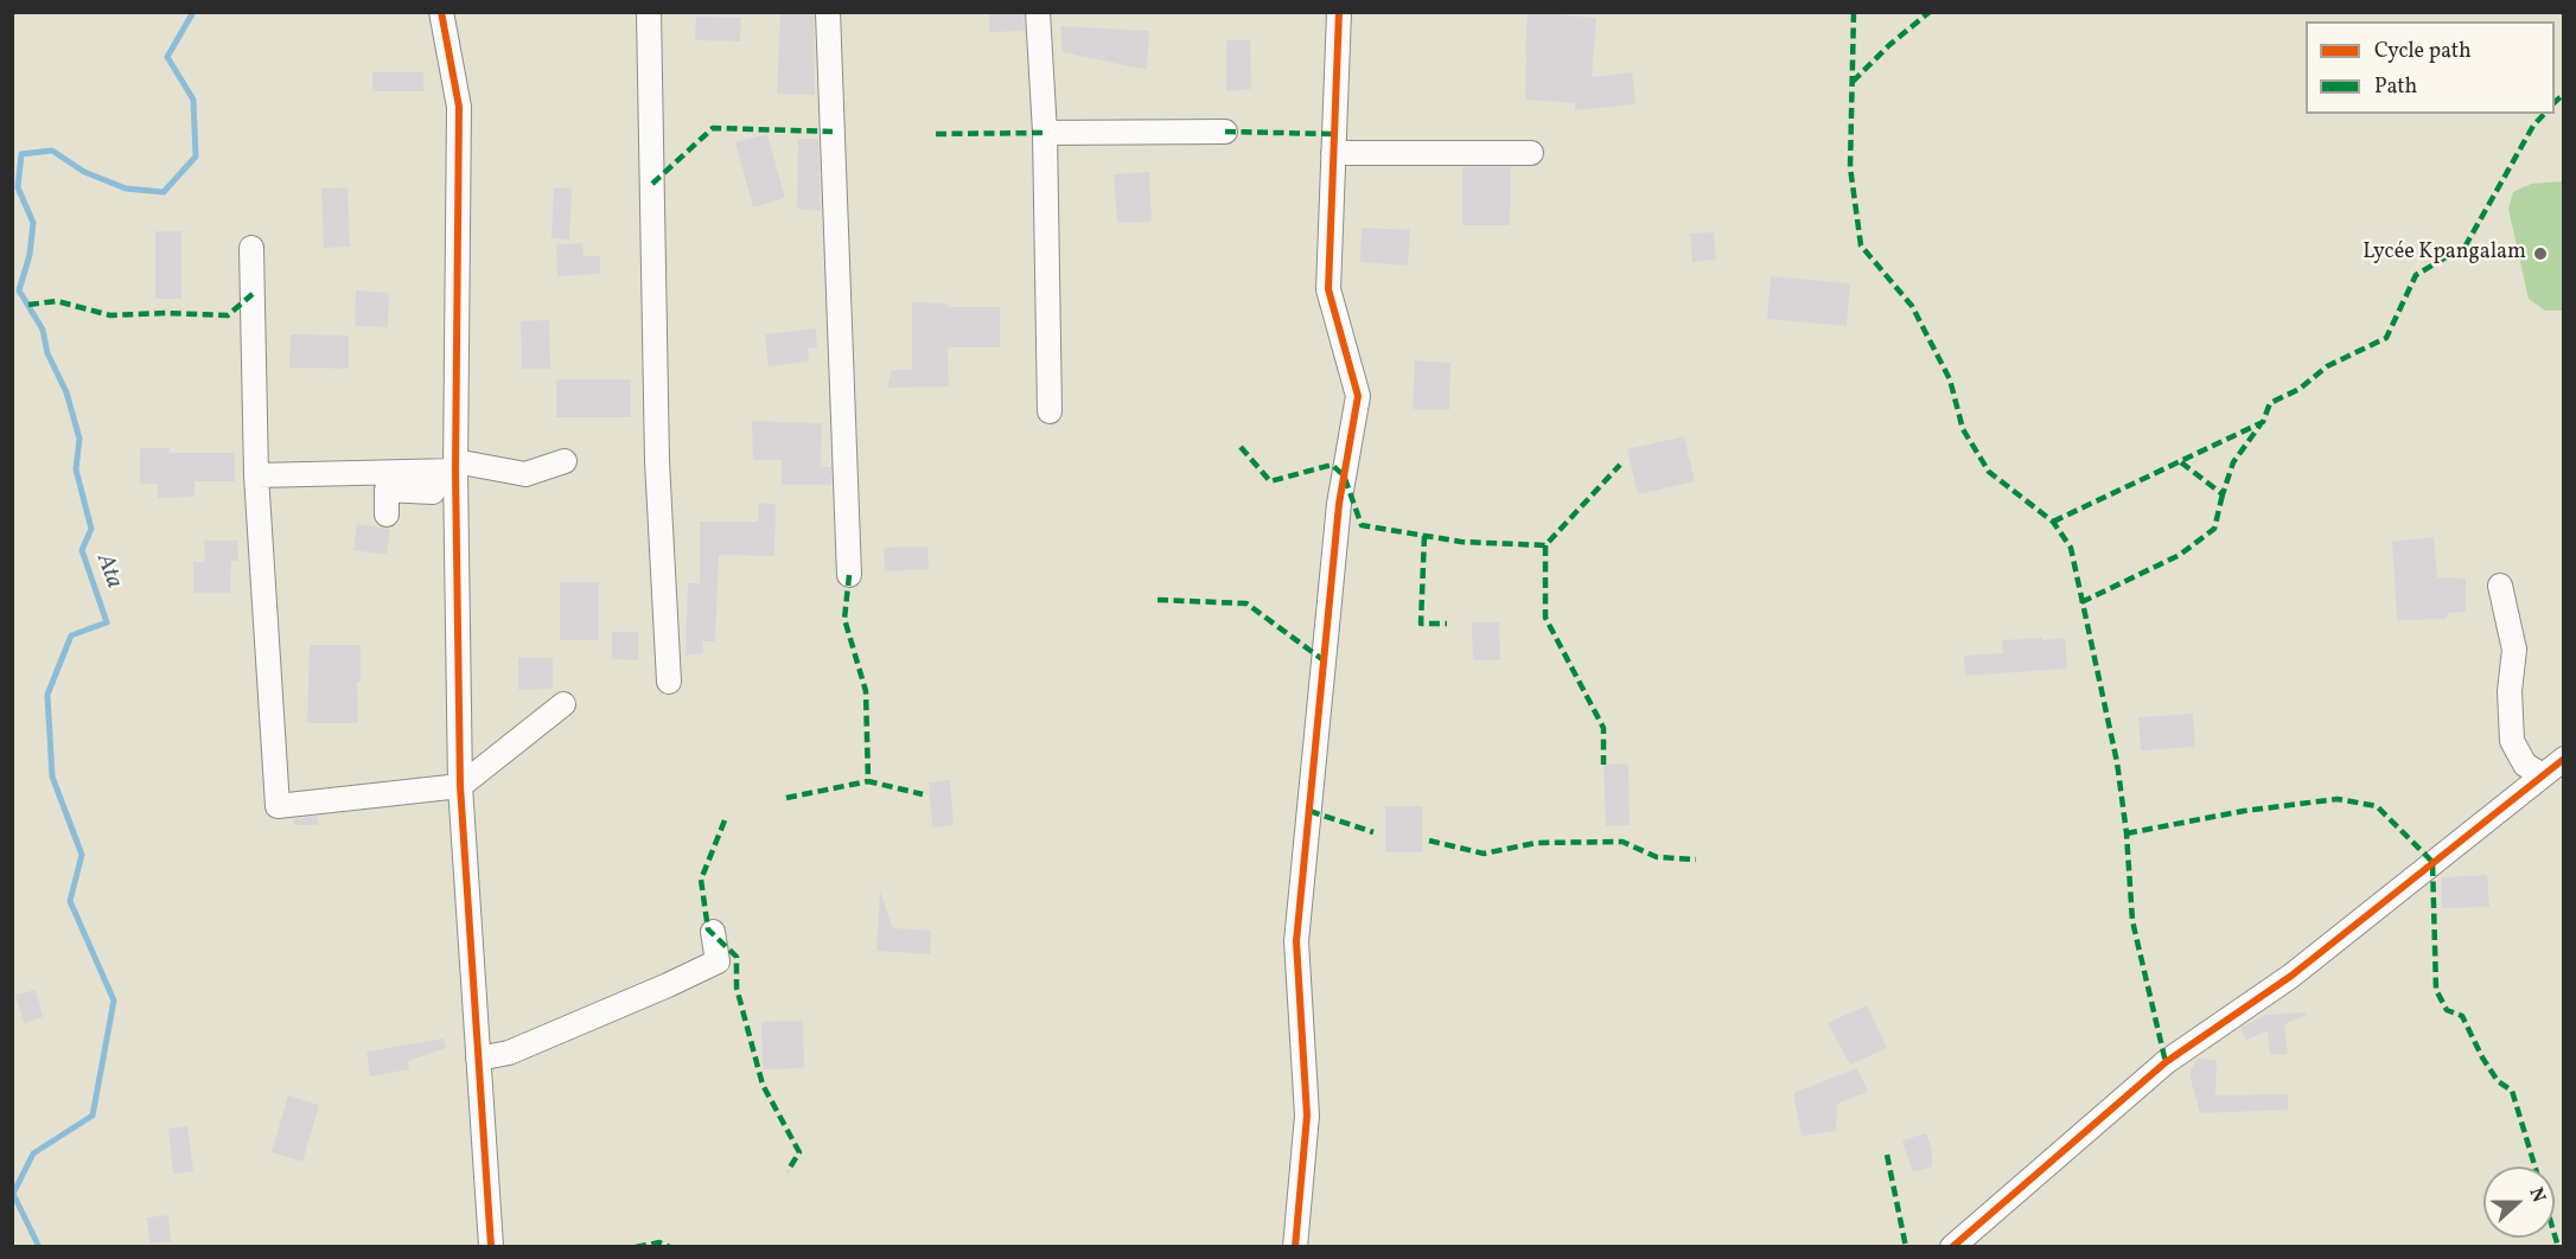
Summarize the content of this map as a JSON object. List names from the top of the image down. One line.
{"water":["Ata"],"places":["Lycée Kpangalam"],"legend":["Cycle path","Path"],"north":"right"}
